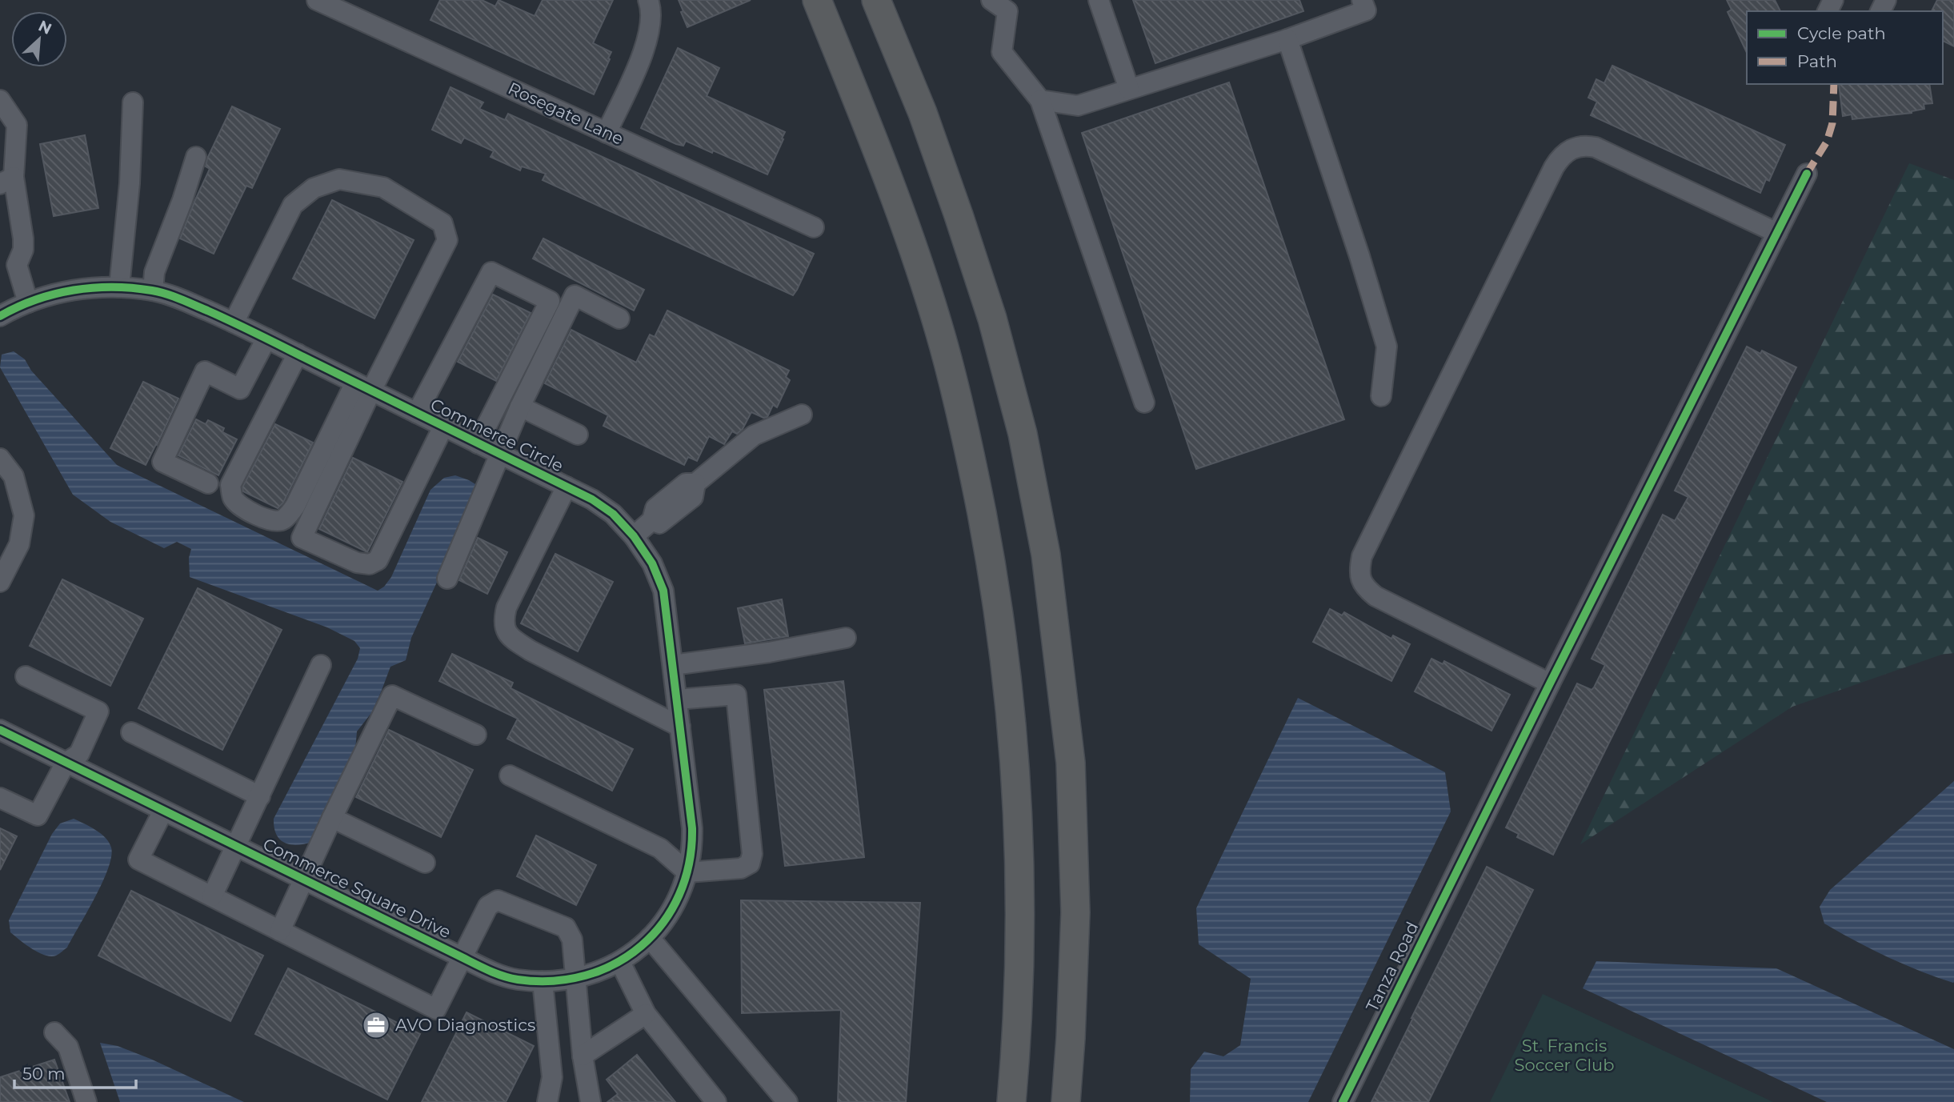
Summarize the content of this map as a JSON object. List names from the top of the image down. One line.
{"streets":{"street":["Rosegate Lane","Commerce Circle","Commerce Square Drive","Tanza Road"]},"crossings":[["Commerce Circle","Commerce Square Drive"]],"parks":["St. Francis Soccer Club"],"places":{"office":["AVO Diagnostics"]},"legend":["Cycle path","Path"],"scale_bar":"50 m","north":"top right"}
